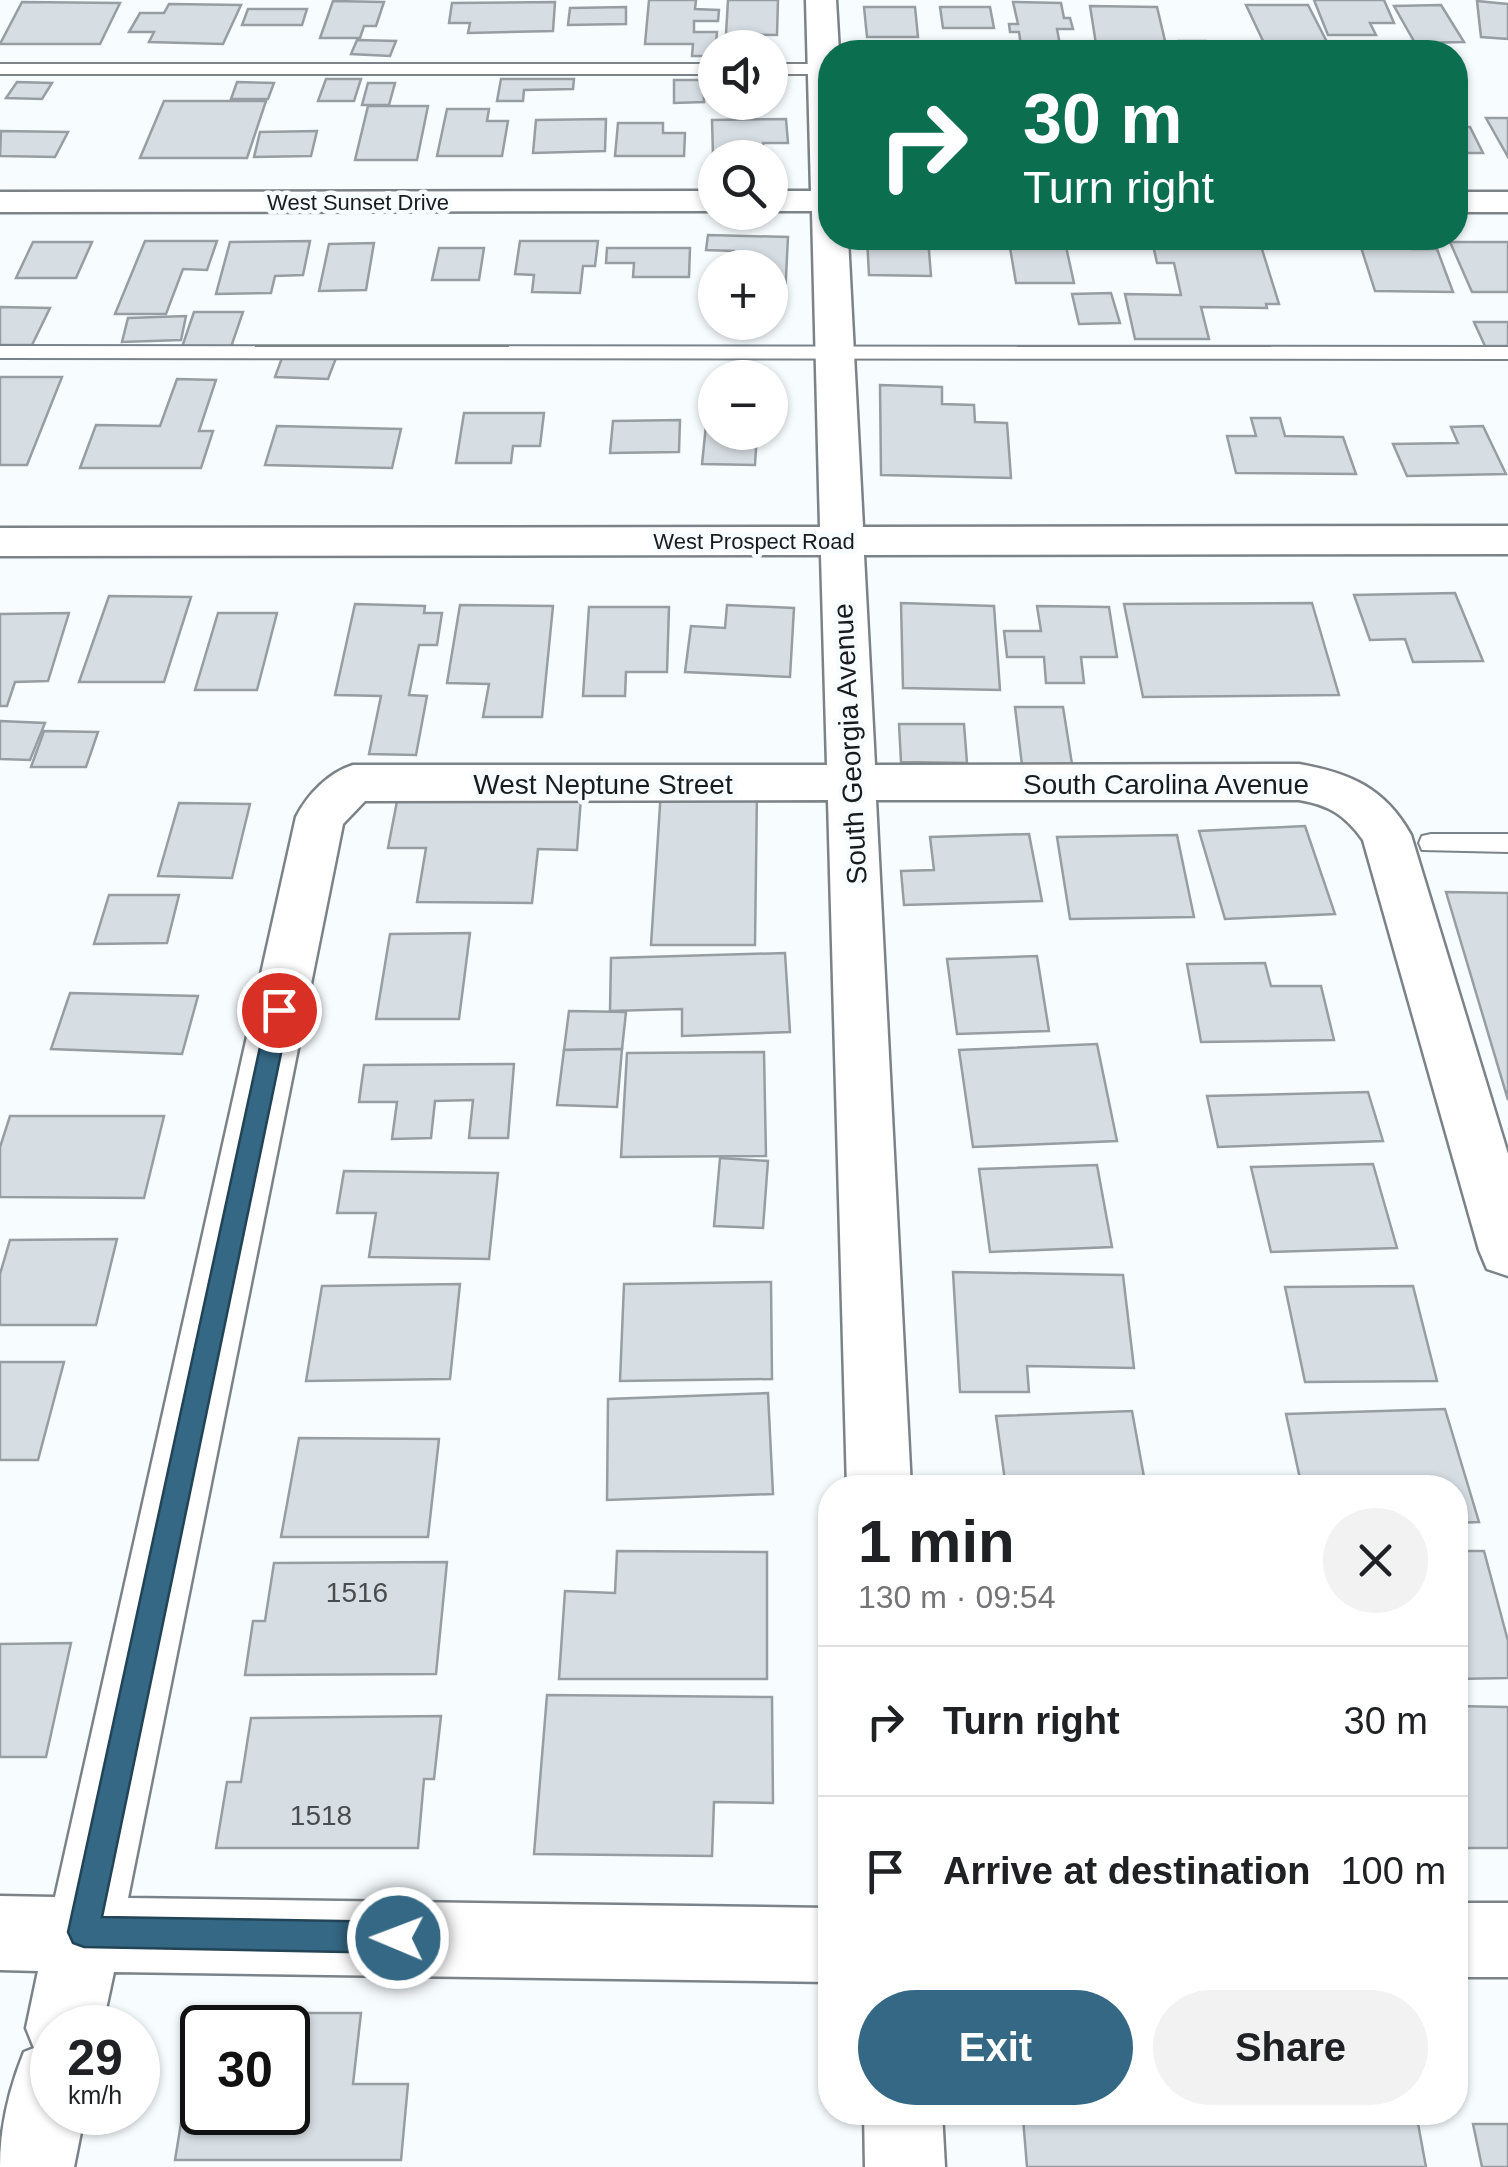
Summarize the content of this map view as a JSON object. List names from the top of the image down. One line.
{"streets":{"street":["West Sunset Drive","West Prospect Road","South Georgia Avenue","West Neptune Street","South Carolina Avenue"]},"crossings":[["West Prospect Road","South Georgia Avenue"],["South Georgia Avenue","West Neptune Street"],["South Georgia Avenue","South Carolina Avenue"],["West Neptune Street","South Carolina Avenue"]],"house_numbers":["1516","1518"],"page":{"map_buttons":["+","−"],"turn":["30 m","Turn right"],"heading":["1 min","130 m · 09:54"],"list":[{"name":"Turn right","value":"30 m"},{"name":"Arrive at destination","value":"100 m"}],"buttons":["Exit","Share"],"speed":"29 km/h","limit":"30"}}
